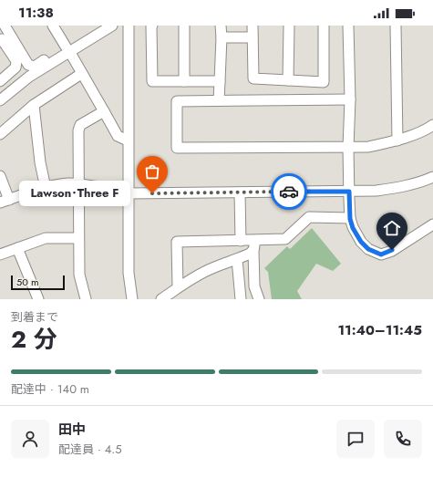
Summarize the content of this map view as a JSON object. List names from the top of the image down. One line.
{"places":["Lawson･Three F"],"scale_bar":"50 m","page":{"status":"11:38","bubble":"Lawson･Three F","scale":"50 m","heading":["2 分","到着まで","11:40–11:45"],"panel":["田中","配達員 · 4.5"],"bar":"配達中 · 140 m"}}
